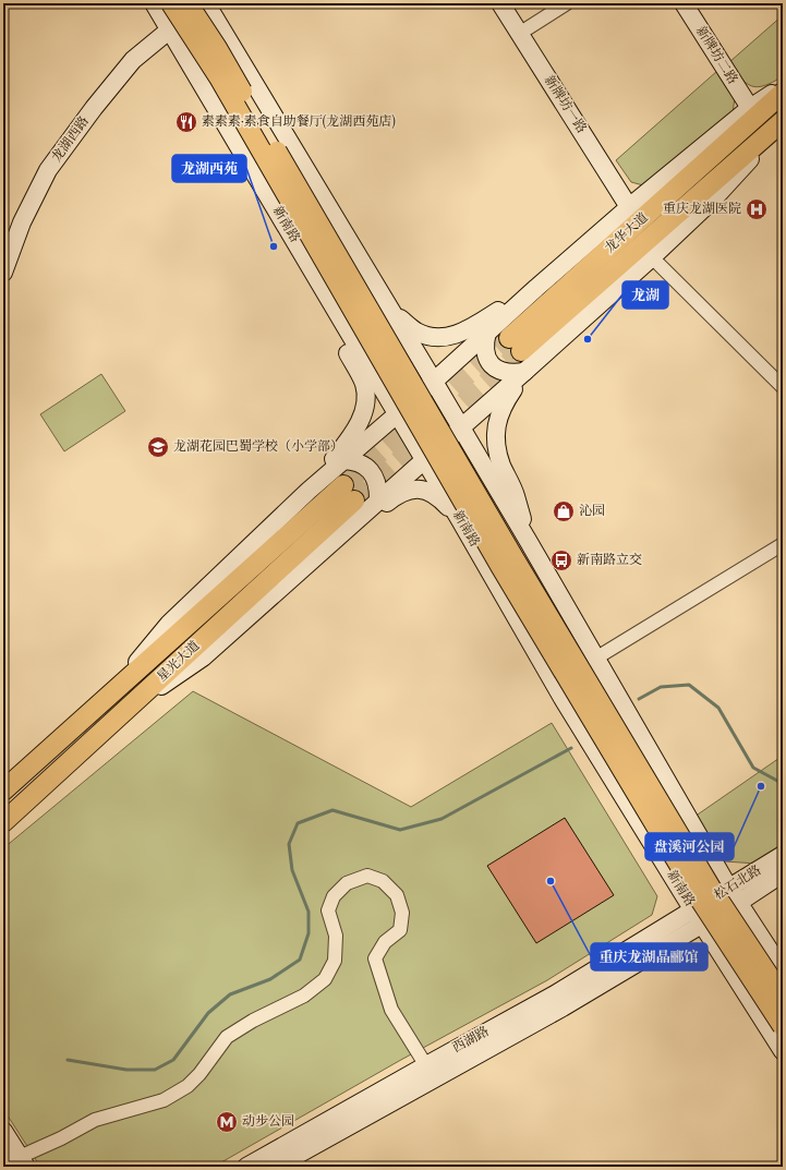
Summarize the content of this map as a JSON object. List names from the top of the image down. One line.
{"streets":{"main road":["新南路","龙华大道","星光大道"],"street":["新牌坊二路","新牌坊一路","龙湖西路","松石北路","西湖路"]},"crossings":[["龙湖西路","新南路"],["新南路","松石北路"],["新南路","西湖路"],["松石北路","西湖路"]],"places":{"restaurant":["素素素·素食自助餐厅(龙湖西苑店)"],"hospital":["重庆龙湖医院"],"other":["龙湖西苑","龙湖","盘溪河公园","重庆龙湖晶郦馆"],"school or university":["龙湖花园巴蜀学校（小学部）"],"shop":["沁园"],"bus stop":["新南路立交"],"metro station":["动步公园"]}}
